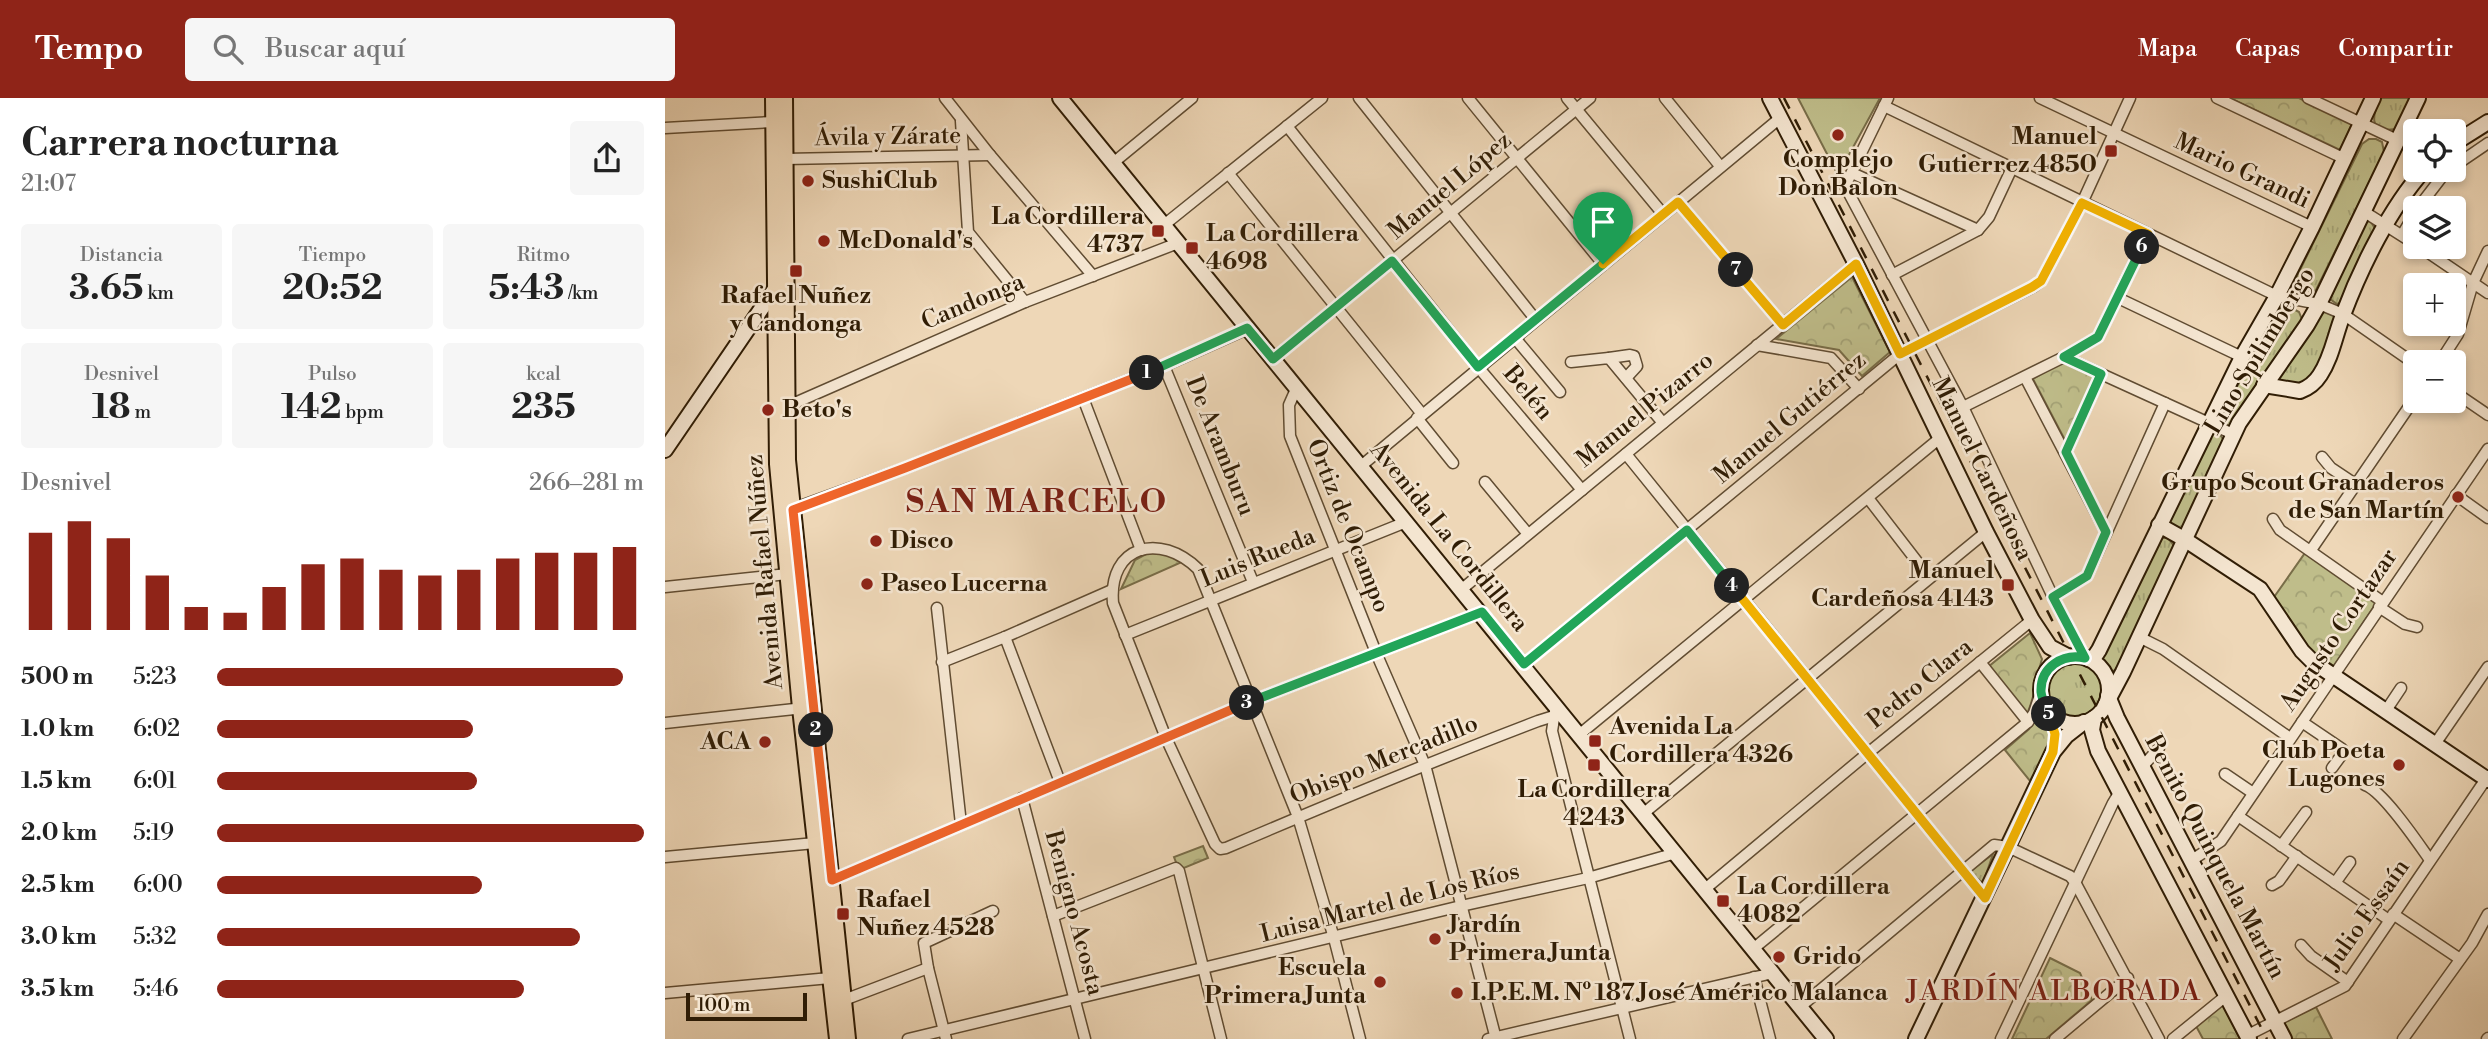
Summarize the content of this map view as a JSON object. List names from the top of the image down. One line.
{"streets":{"main road":["Lino Spilimbergo","Manuel Cardeñosa","Avenida La Cordillera","Avenida Rafael Núñez","Benito Quinquela Martín"],"street":["Ávila y Zárate","Mario Grandi","Manuel López","Candonga","Belén","Manuel Pizarro","Manuel Gutiérrez","De Aramburu","Ortiz de Ocampo","Luis Rueda","Augusto Cortazar","Pedro Clara","Obispo Mercadillo","Luisa Martel de Los Ríos","Benigno Acosta","Julio Essaín"]},"crossings":[["Ávila y Zárate","Avenida Rafael Núñez"],["Mario Grandi","Lino Spilimbergo"],["Mario Grandi","Manuel Gutiérrez"],["Manuel López","Belén"],["Manuel López","Avenida La Cordillera"],["Candonga","Avenida La Cordillera"],["Candonga","Avenida Rafael Núñez"],["Lino Spilimbergo","Manuel Cardeñosa"],["Lino Spilimbergo","Benito Quinquela Martín"],["Belén","Manuel Pizarro"],["Manuel Pizarro","Manuel Cardeñosa"],["Manuel Pizarro","Avenida La Cordillera"],["Manuel Gutiérrez","Manuel Cardeñosa"],["Manuel Gutiérrez","Avenida La Cordillera"],["De Aramburu","Luis Rueda"],["Manuel Cardeñosa","Pedro Clara"],["Manuel Cardeñosa","Benito Quinquela Martín"],["Ortiz de Ocampo","Avenida La Cordillera"],["Ortiz de Ocampo","Luis Rueda"],["Ortiz de Ocampo","Obispo Mercadillo"],["Ortiz de Ocampo","Luisa Martel de Los Ríos"],["Avenida La Cordillera","Luis Rueda"],["Avenida La Cordillera","Pedro Clara"],["Avenida La Cordillera","Obispo Mercadillo"],["Avenida La Cordillera","Luisa Martel de Los Ríos"],["Augusto Cortazar","Benito Quinquela Martín"],["Benito Quinquela Martín","Julio Essaín"],["Luisa Martel de Los Ríos","Benigno Acosta"]],"districts":["SAN MARCELO","JARDÍN ALBORADA"],"places":{"other":["Complejo Don Balon","SushiClub","McDonald's","Beto's","Grupo Scout Granaderos de San Martín","Disco","Paseo Lucerna","ACA","Club Poeta Lugones","Jardín Primera Junta","Grido","Escuela Primera Junta","I.P.E.M. Nº 187 José Américo Malanca"],"transit":["Manuel Gutierrez 4850","La Cordillera 4737","La Cordillera 4698","Rafael Nuñez y Candonga","Manuel Cardeñosa 4143","Avenida La Cordillera 4326","La Cordillera 4243","La Cordillera 4082","Rafael Nuñez 4528"]},"scale_bar":"100 m","page":{"header":"Tempo","search":"Buscar aquí","nav":["Mapa","Capas","Compartir"],"heading":["Carrera nocturna","21:07"],"map_buttons":["+","−"],"stats":[["Distancia","3.65 km"],["Tiempo","20:52"],["Ritmo","5:43 /km"],["Desnivel","18 m"],["Pulso","142 bpm"],["kcal","235"]],"pins":["6","7","1","4","3","5","2"],"chart":["Desnivel","266–281 m"],"list":[{"name":"500 m","note":"5:23"},{"name":"1.0 km","note":"6:02"},{"name":"1.5 km","note":"6:01"},{"name":"2.0 km","note":"5:19"},{"name":"2.5 km","note":"6:00"},{"name":"3.0 km","note":"5:32"},{"name":"3.5 km","note":"5:46"}],"scale":"100 m"}}
